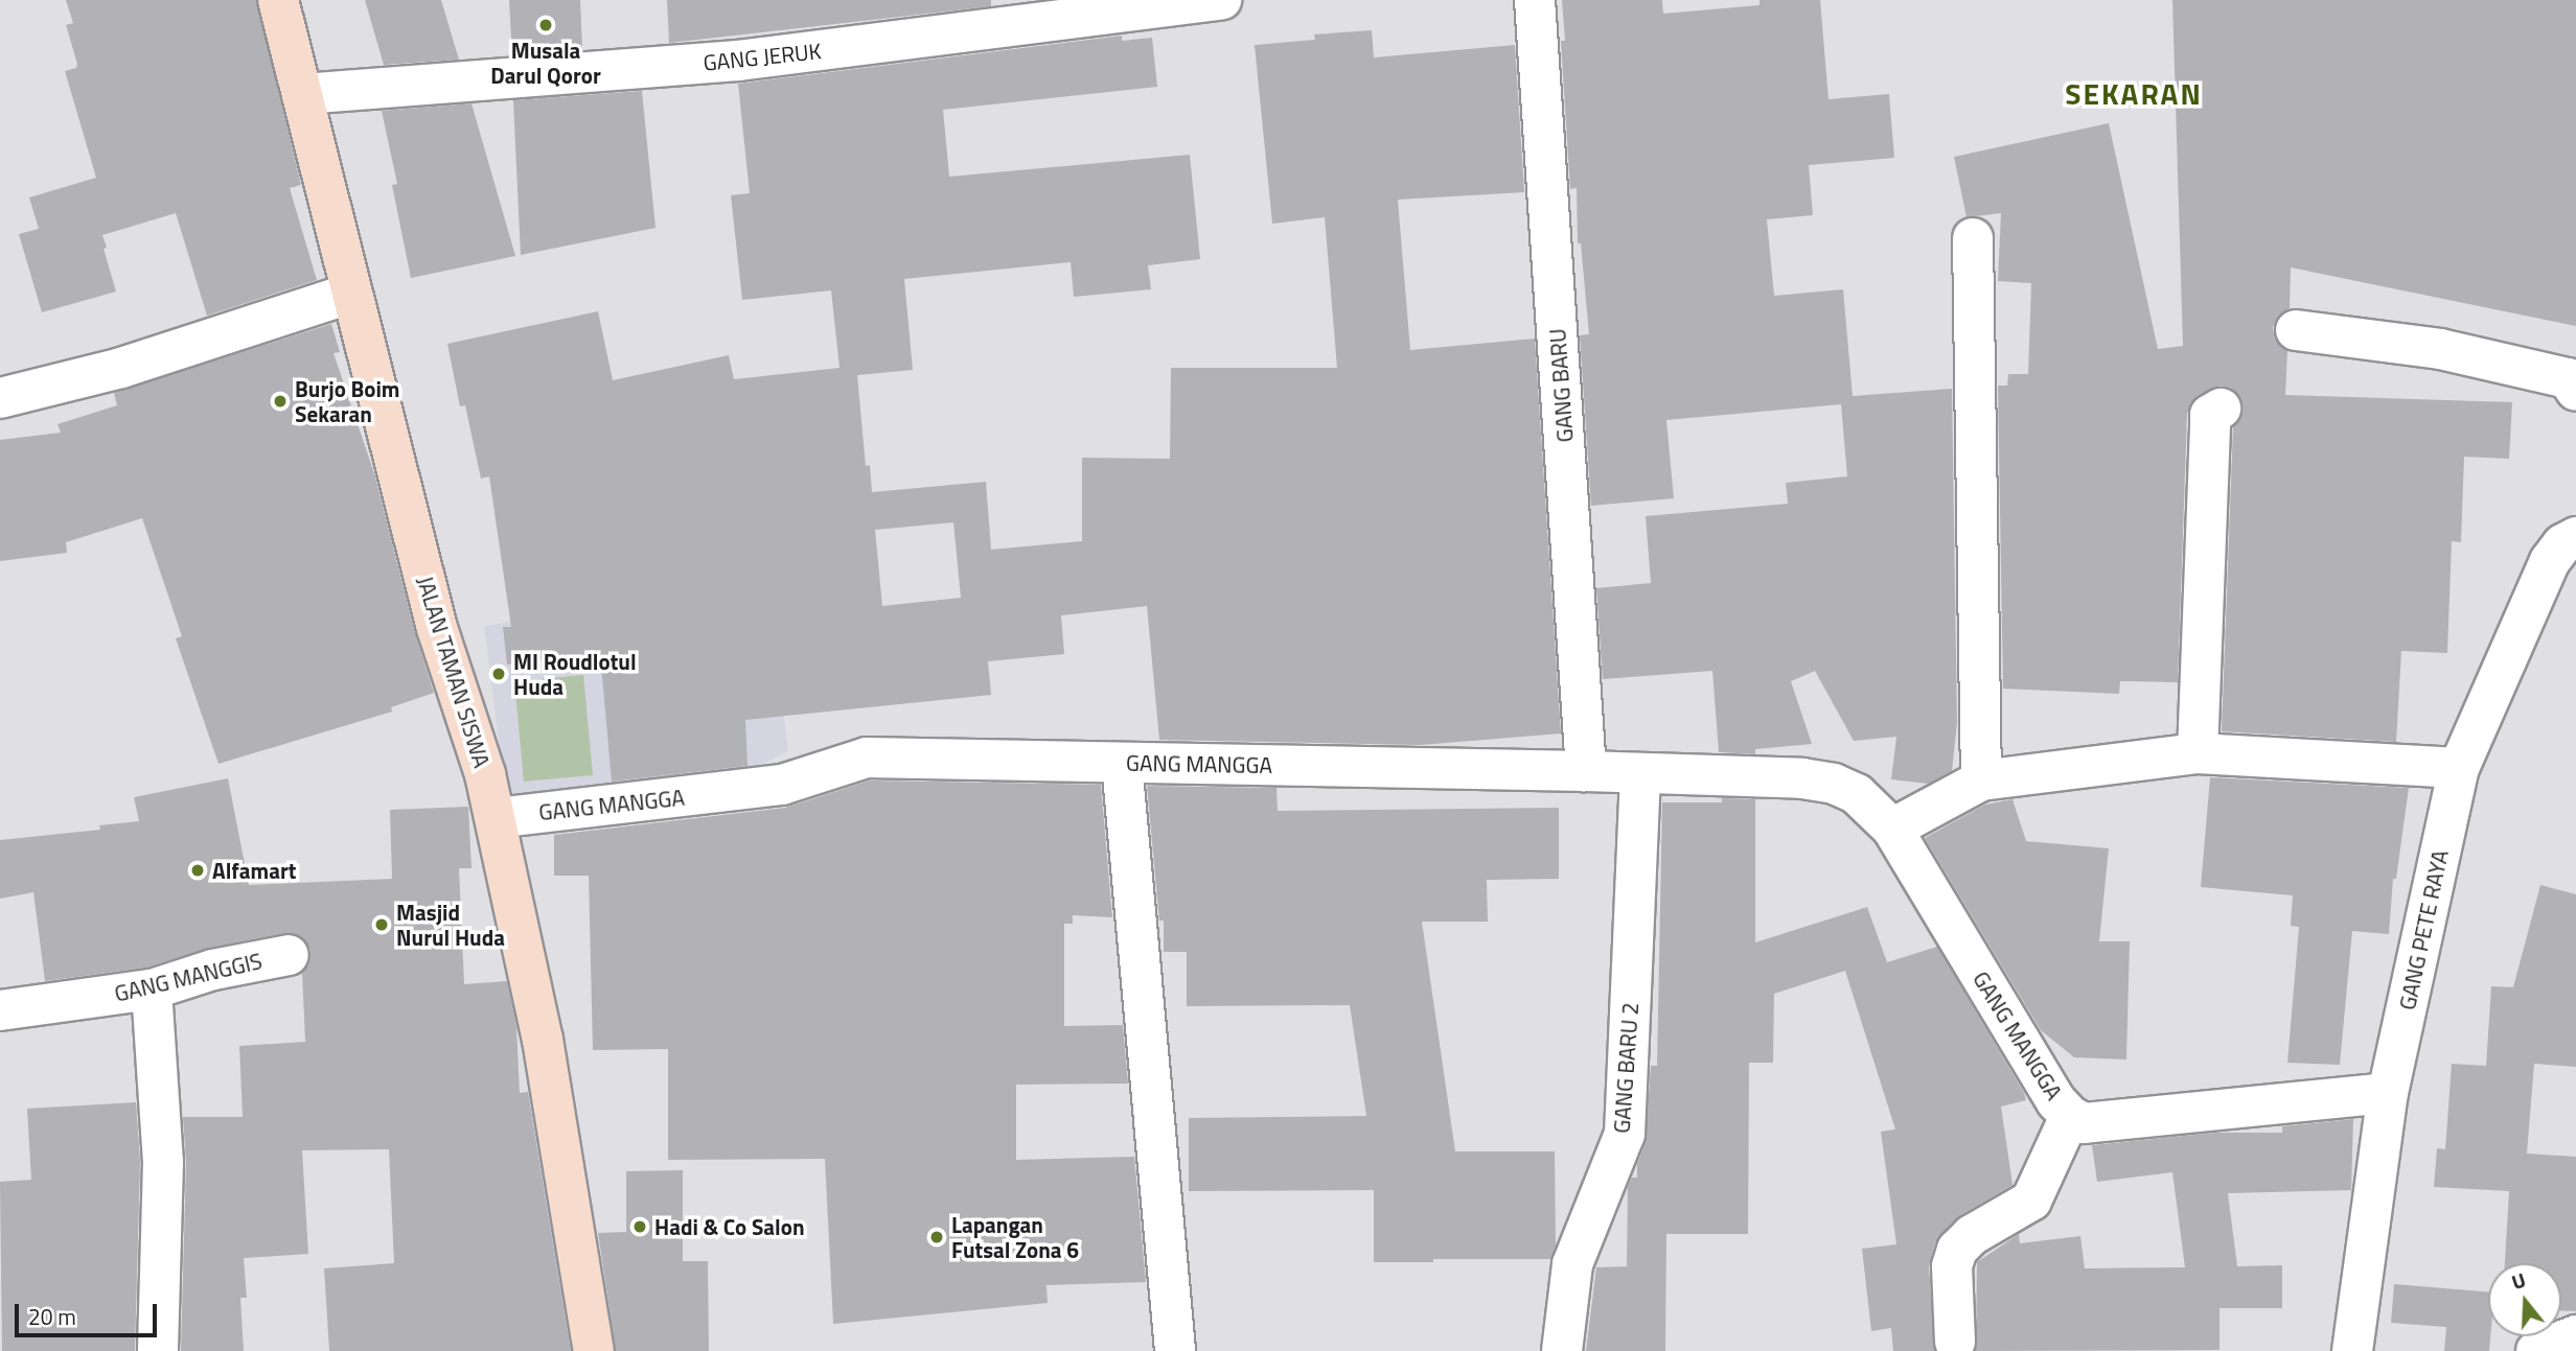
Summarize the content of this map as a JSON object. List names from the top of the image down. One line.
{"streets":{"main road":["JALAN TAMAN SISWA"],"street":["GANG JERUK","GANG BARU","GANG MANGGA","GANG PETE RAYA","GANG MANGGIS","GANG BARU 2"]},"crossings":[["GANG JERUK","JALAN TAMAN SISWA"],["GANG BARU","GANG MANGGA"],["JALAN TAMAN SISWA","GANG MANGGA"],["GANG MANGGA","GANG PETE RAYA"],["GANG MANGGA","GANG BARU 2"]],"districts":["SEKARAN"],"places":["Musala Darul Qoror","Burjo Boim Sekaran","MI Roudlotul Huda","Alfamart","Masjid Nurul Huda","Hadi & Co Salon","Lapangan Futsal Zona 6"],"scale_bar":"20 m","north":"top"}
